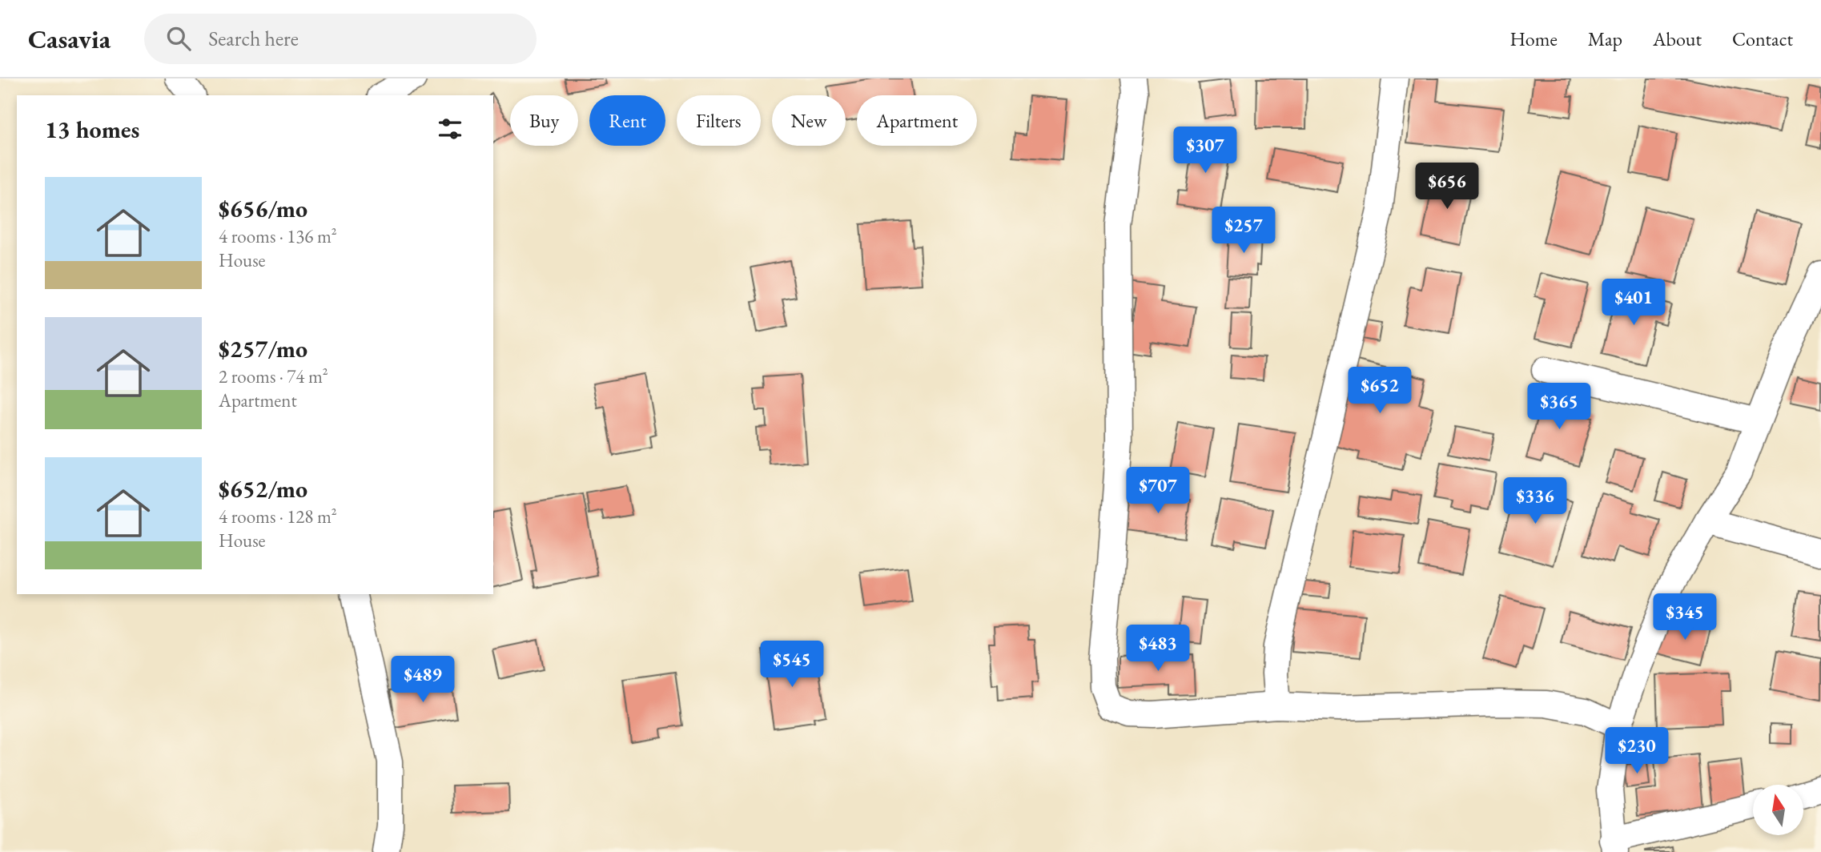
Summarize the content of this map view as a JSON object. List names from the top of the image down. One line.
{"north":"top","page":{"header":"Casavia","search":"Search here","nav":["Home","Map","About","Contact"],"chip":["Buy","Rent","Filters","New","Apartment"],"heading":"13 homes","price":["$307","$656","$257","$401","$652","$365","$707","$336","$345","$483","$545","$489","$230"],"list":[{"name":"$656/mo","note":"4 rooms · 136 m² · House"},{"name":"$257/mo","note":"2 rooms · 74 m² · Apartment"},{"name":"$652/mo","note":"4 rooms · 128 m² · House"}]}}
